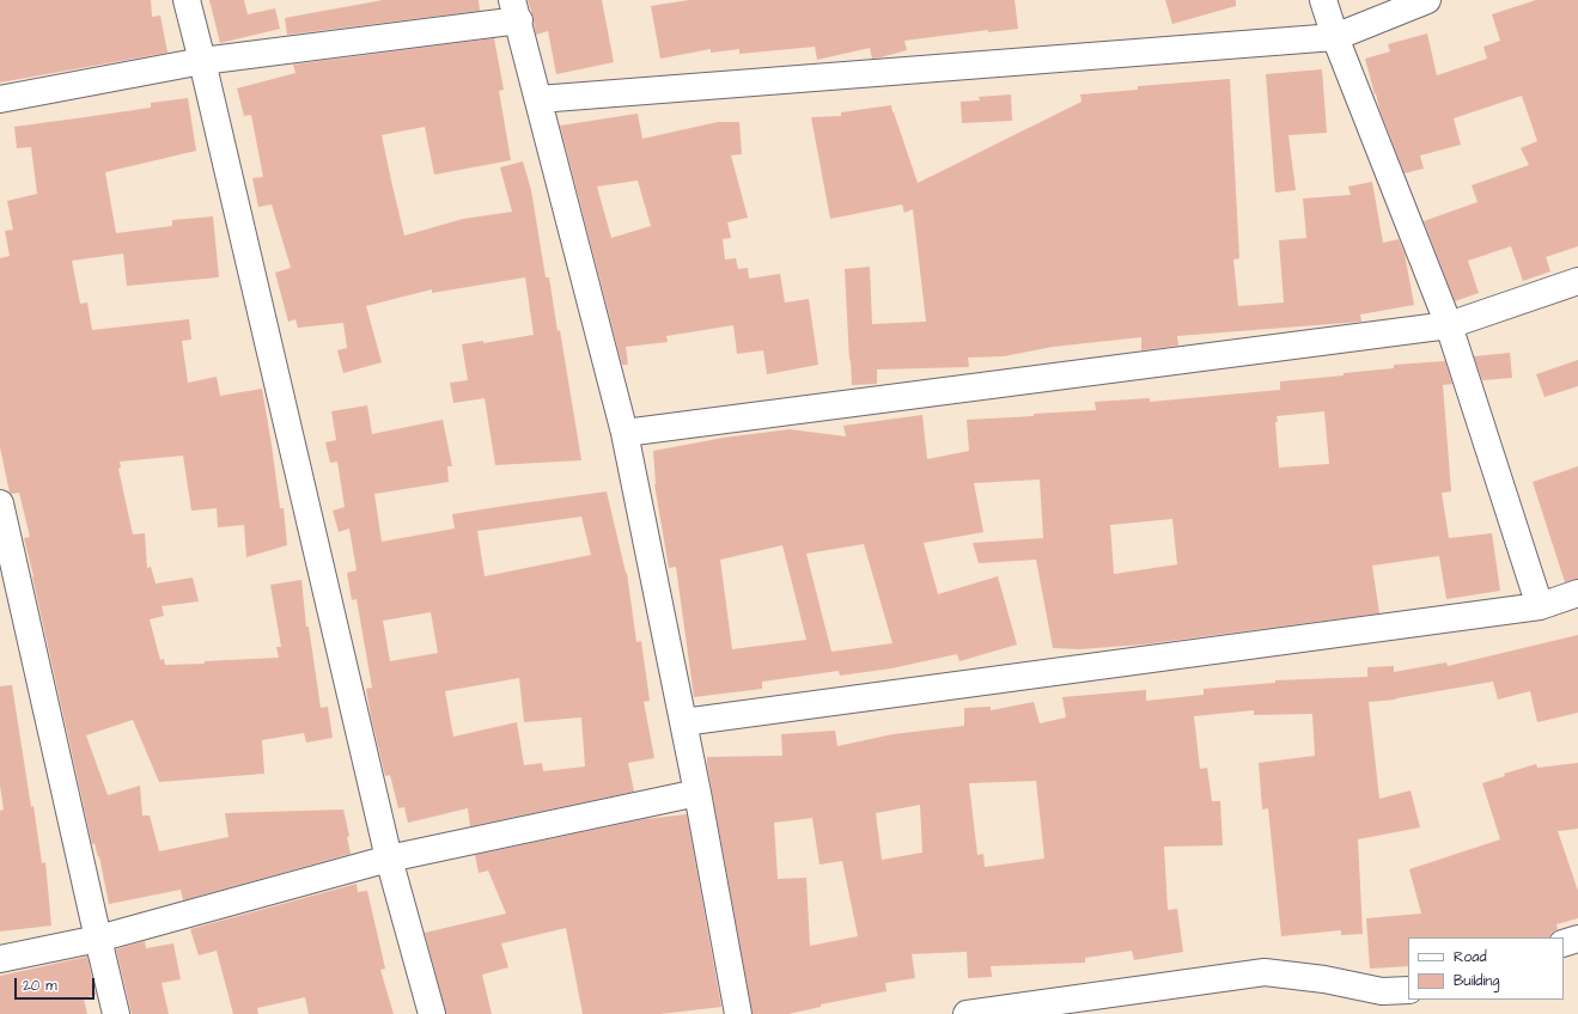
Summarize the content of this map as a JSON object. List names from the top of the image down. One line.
{"legend":["Road","Building"],"scale_bar":"20 m"}
